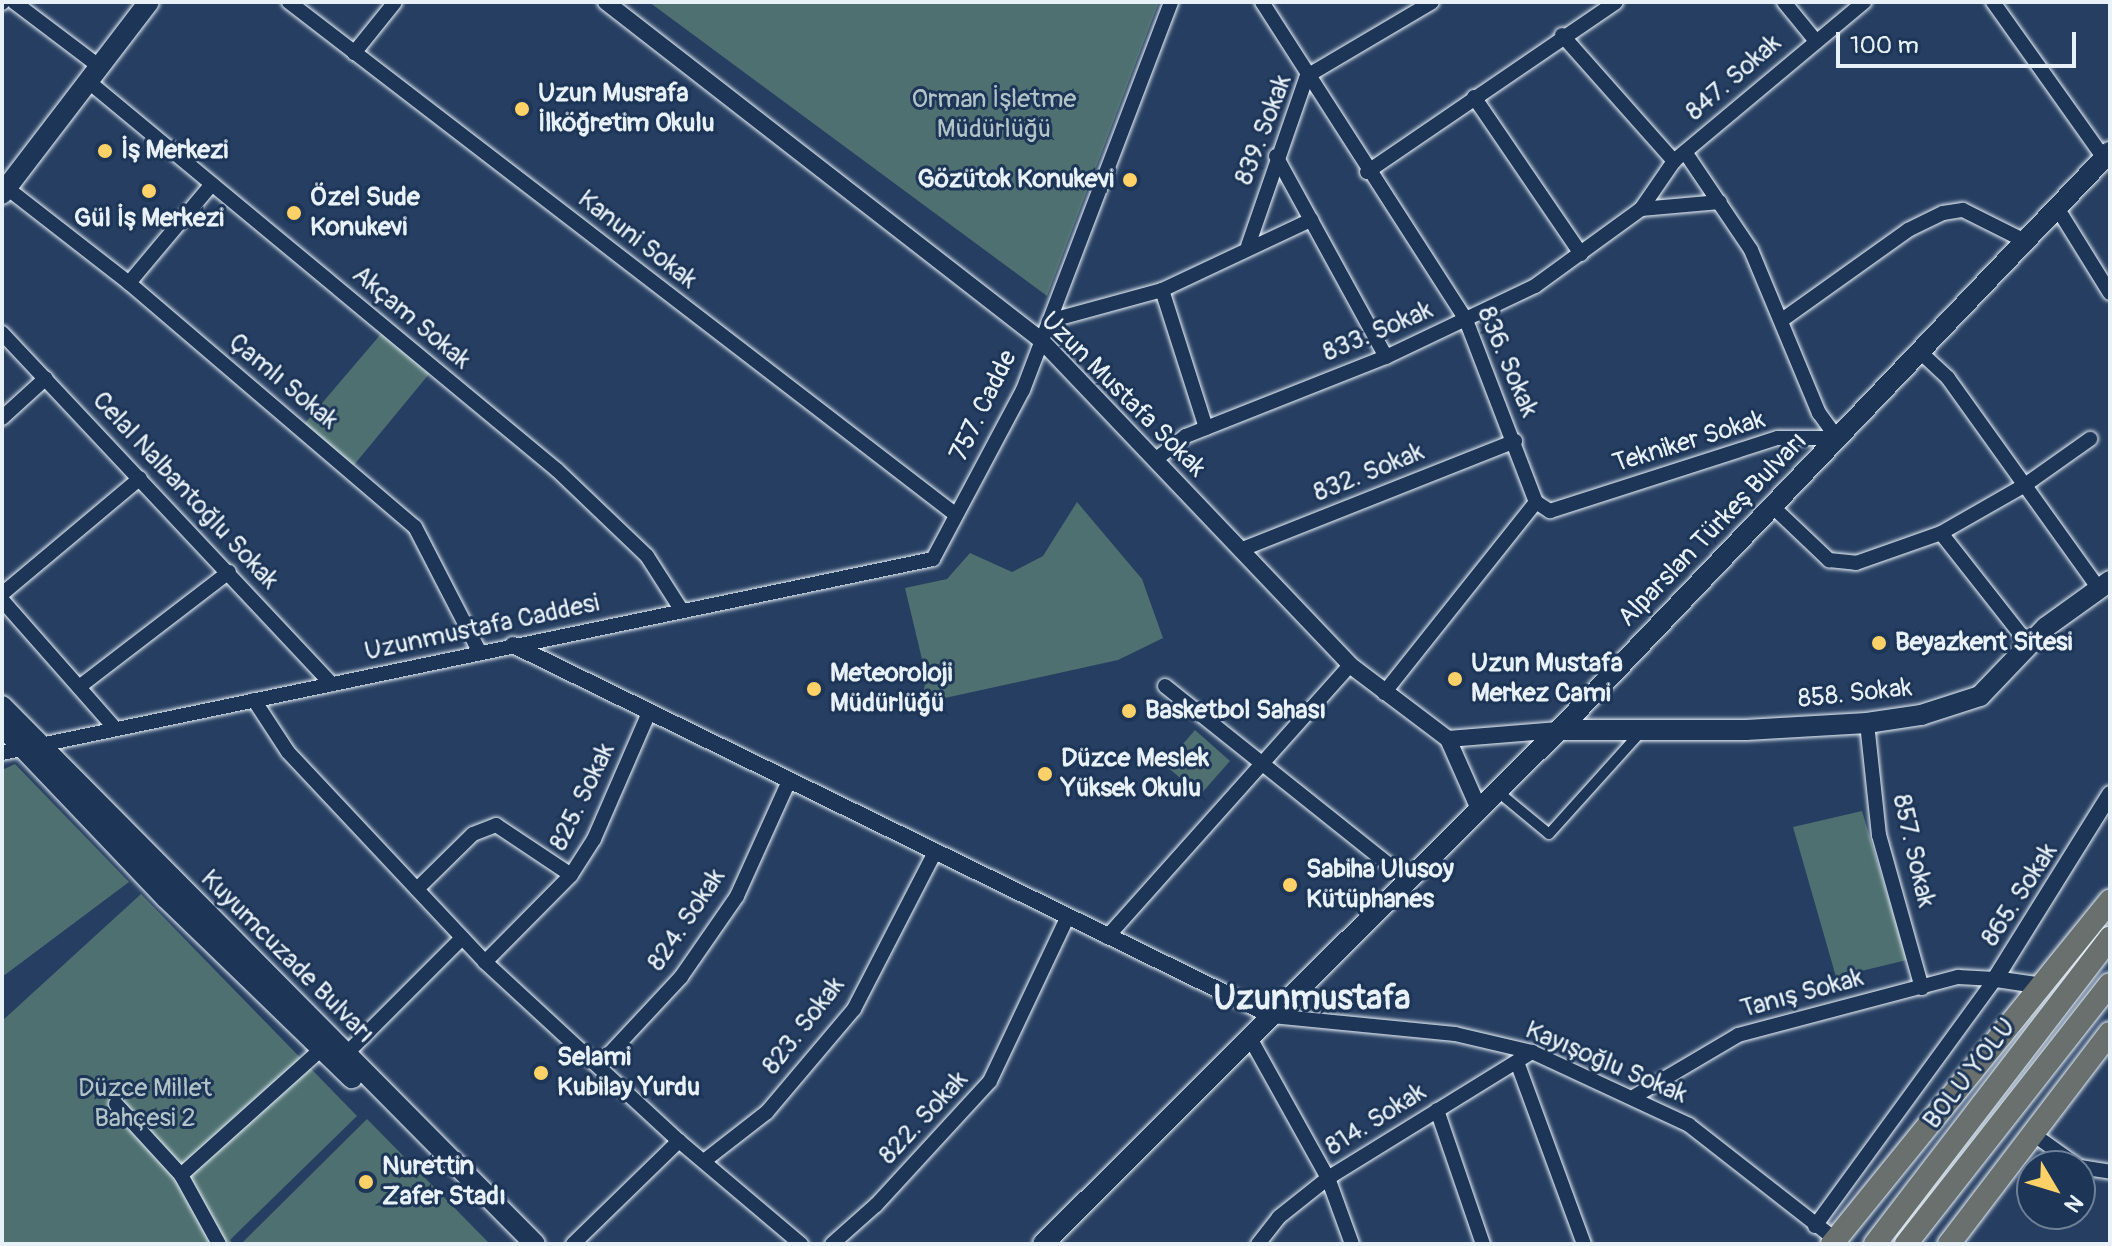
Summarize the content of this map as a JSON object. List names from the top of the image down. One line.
{"streets":{"highway":["BOLU YOLU"],"main road":["Alparslan Türkeş Bulvarı","858. Sokak","Kuyumcuzade Bulvarı"],"street":["847. Sokak","839. Sokak","Kanuni Sokak","Akçam Sokak","833. Sokak","836. Sokak","Çamlı Sokak","Uzun Mustafa Sokak","757. Cadde","Tekniker Sokak","832. Sokak","Celal Nalbantoğlu Sokak","Uzunmustafa Caddesi","825. Sokak","857. Sokak","865. Sokak","824. Sokak","Tanış Sokak","823. Sokak","Kayışoğlu Sokak","822. Sokak","814. Sokak"]},"crossings":[["847. Sokak","833. Sokak"],["839. Sokak","836. Sokak"],["Kanuni Sokak","757. Cadde"],["Akçam Sokak","Uzunmustafa Caddesi"],["833. Sokak","836. Sokak"],["833. Sokak","Uzun Mustafa Sokak"],["836. Sokak","Tekniker Sokak"],["836. Sokak","832. Sokak"],["Çamlı Sokak","Uzunmustafa Caddesi"],["Uzun Mustafa Sokak","757. Cadde"],["Uzun Mustafa Sokak","832. Sokak"],["757. Cadde","Uzunmustafa Caddesi"],["Tekniker Sokak","Alparslan Türkeş Bulvarı"],["Celal Nalbantoğlu Sokak","Uzunmustafa Caddesi"],["Alparslan Türkeş Bulvarı","858. Sokak"],["Alparslan Türkeş Bulvarı","Kayışoğlu Sokak"],["Uzunmustafa Caddesi","Kuyumcuzade Bulvarı"],["858. Sokak","857. Sokak"],["857. Sokak","Tanış Sokak"],["865. Sokak","Tanış Sokak"],["Tanış Sokak","Kayışoğlu Sokak"],["Kayışoğlu Sokak","814. Sokak"]],"districts":["Uzunmustafa"],"parks":["Orman İşletme Müdürlüğü","Düzce Millet Bahçesi 2"],"places":["Uzun Musrafa İlköğretim Okulu","İş Merkezi","Gözütok Konukevi","Gül İş Merkezi","Özel Sude Konukevi","Beyazkent Sitesi","Uzun Mustafa Merkez Cami","Meteoroloji Müdürlüğü","Basketbol Sahası","Düzce Meslek Yüksek Okulu","Sabiha Ulusoy Kütüphanes","Selami Kubilay Yurdu","Nurettin Zafer Stadı"],"scale_bar":"100 m","north":"bottom right"}
